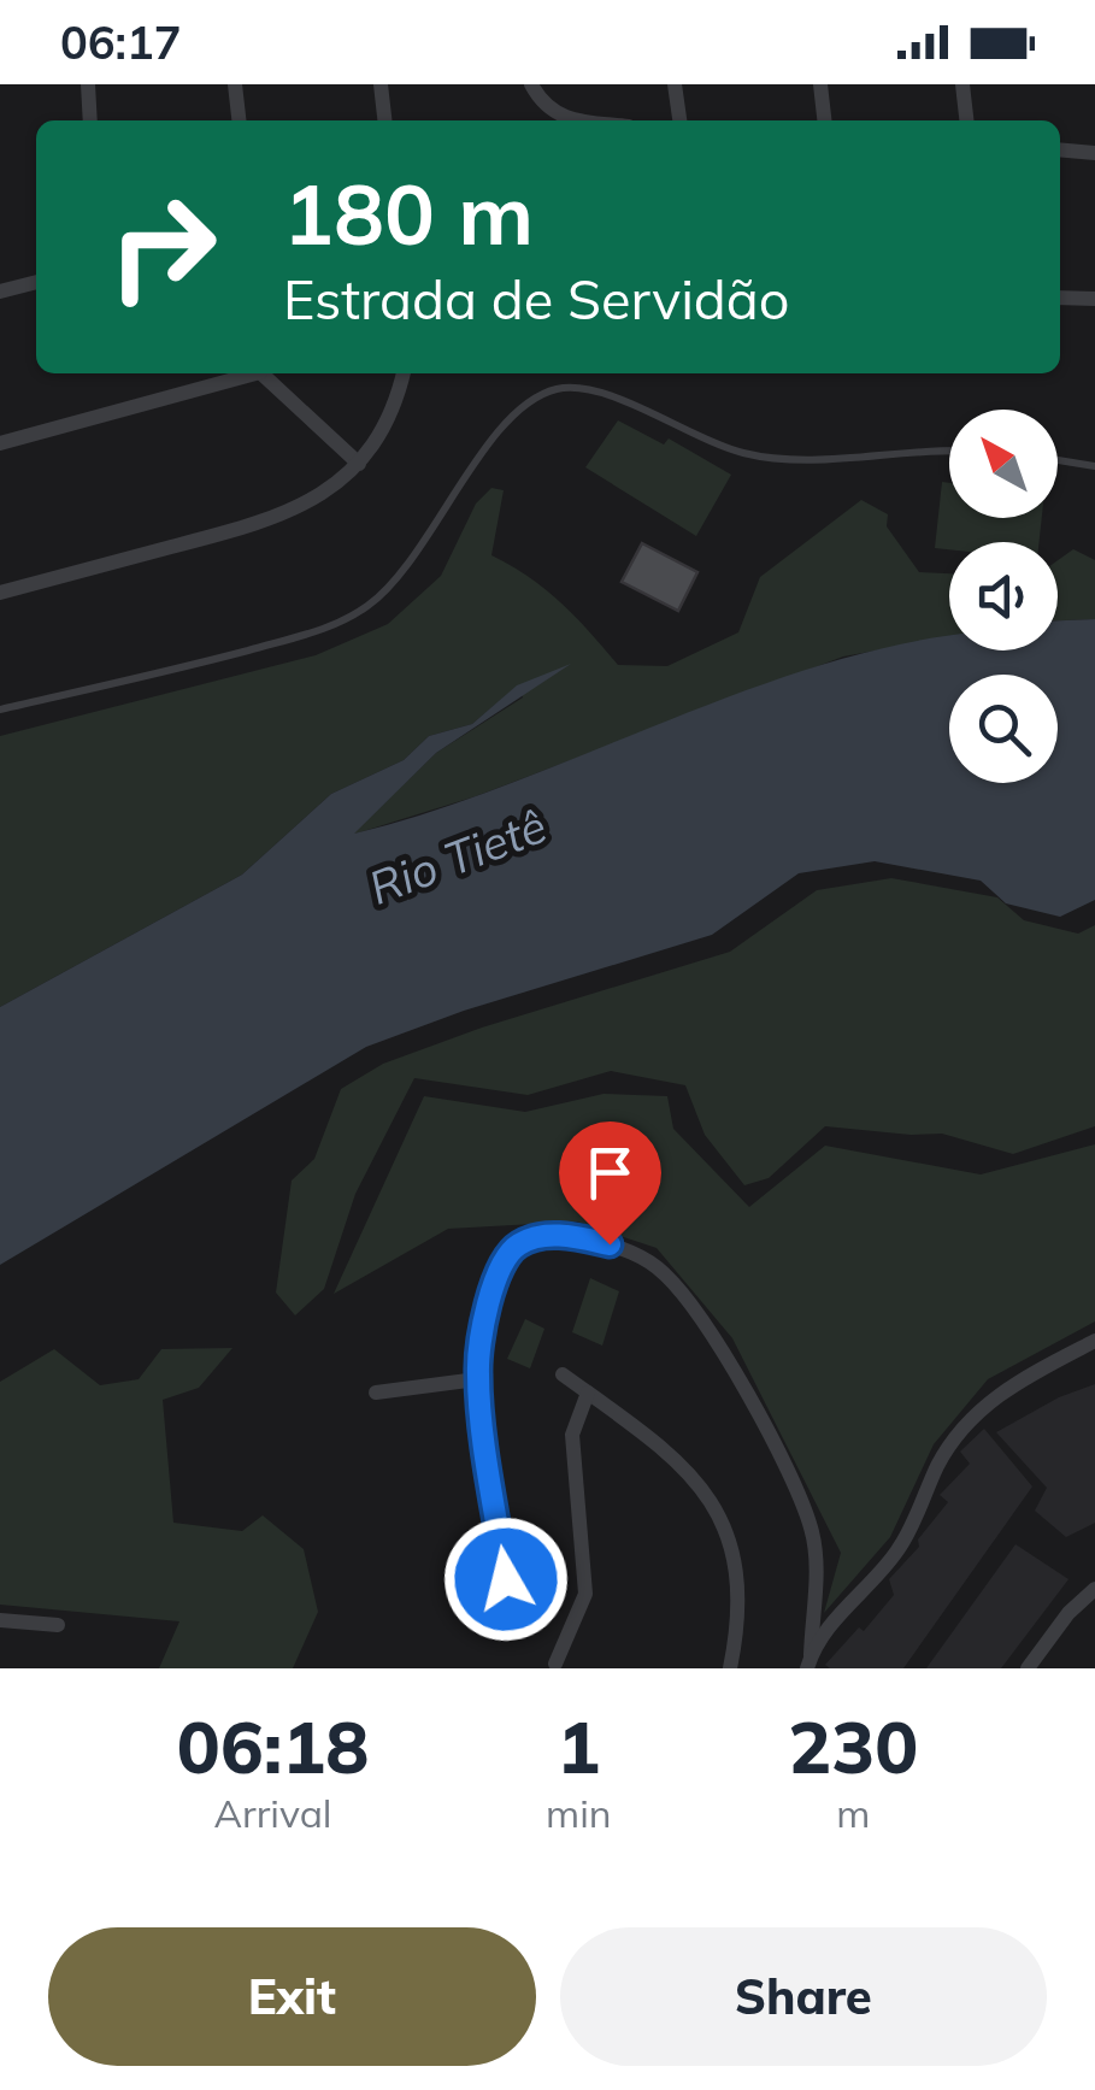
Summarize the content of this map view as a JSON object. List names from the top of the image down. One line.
{"water":["Rio Tietê"],"north":"top left","page":{"status":"06:17","turn":["180 m","Estrada de Servidão"],"eta":["06:18","Arrival","1","min","230","m"],"buttons":["Exit","Share"]}}
